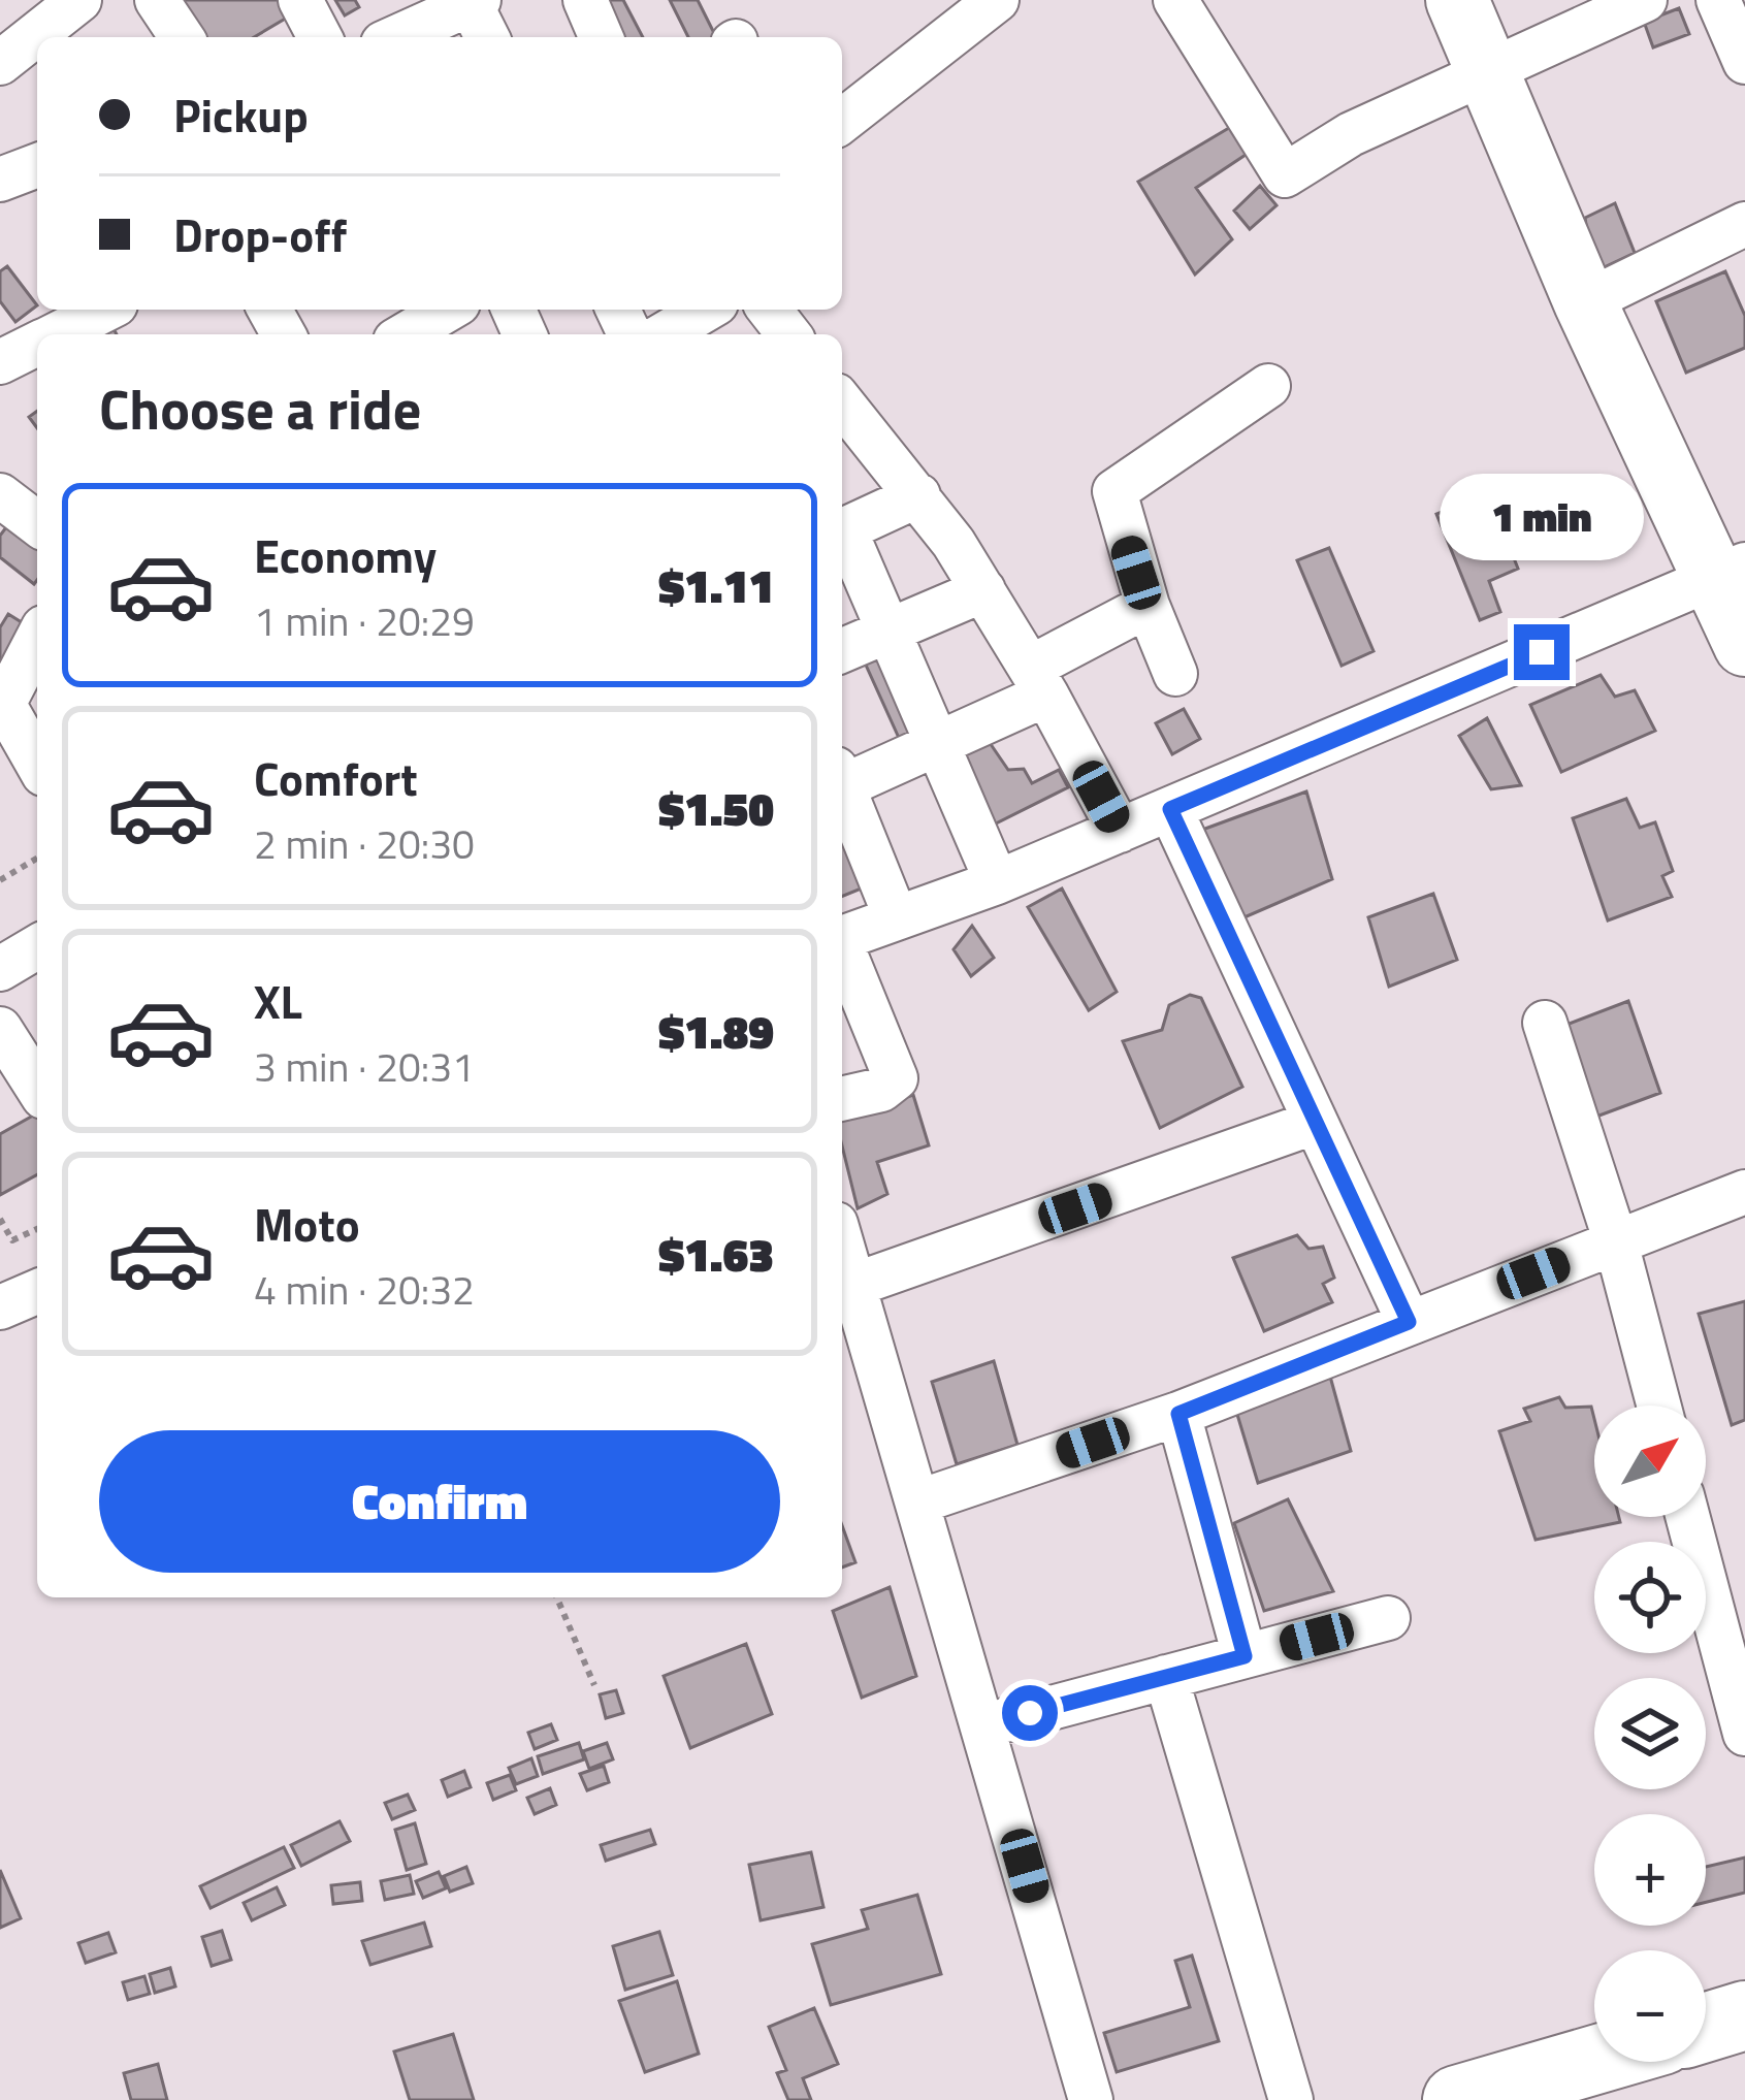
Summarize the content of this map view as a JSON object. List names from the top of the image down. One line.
{"north":"top right","page":{"banner":["Pickup","Drop-off"],"heading":"Choose a ride","bubble":"1 min","list":[{"name":"Economy","note":"1 min · 20:29","value":"$1.11"},{"name":"Comfort","note":"2 min · 20:30","value":"$1.50"},{"name":"XL","note":"3 min · 20:31","value":"$1.89"},{"name":"Moto","note":"4 min · 20:32","value":"$1.63"}],"map_buttons":["+","−"],"buttons":"Confirm"}}
